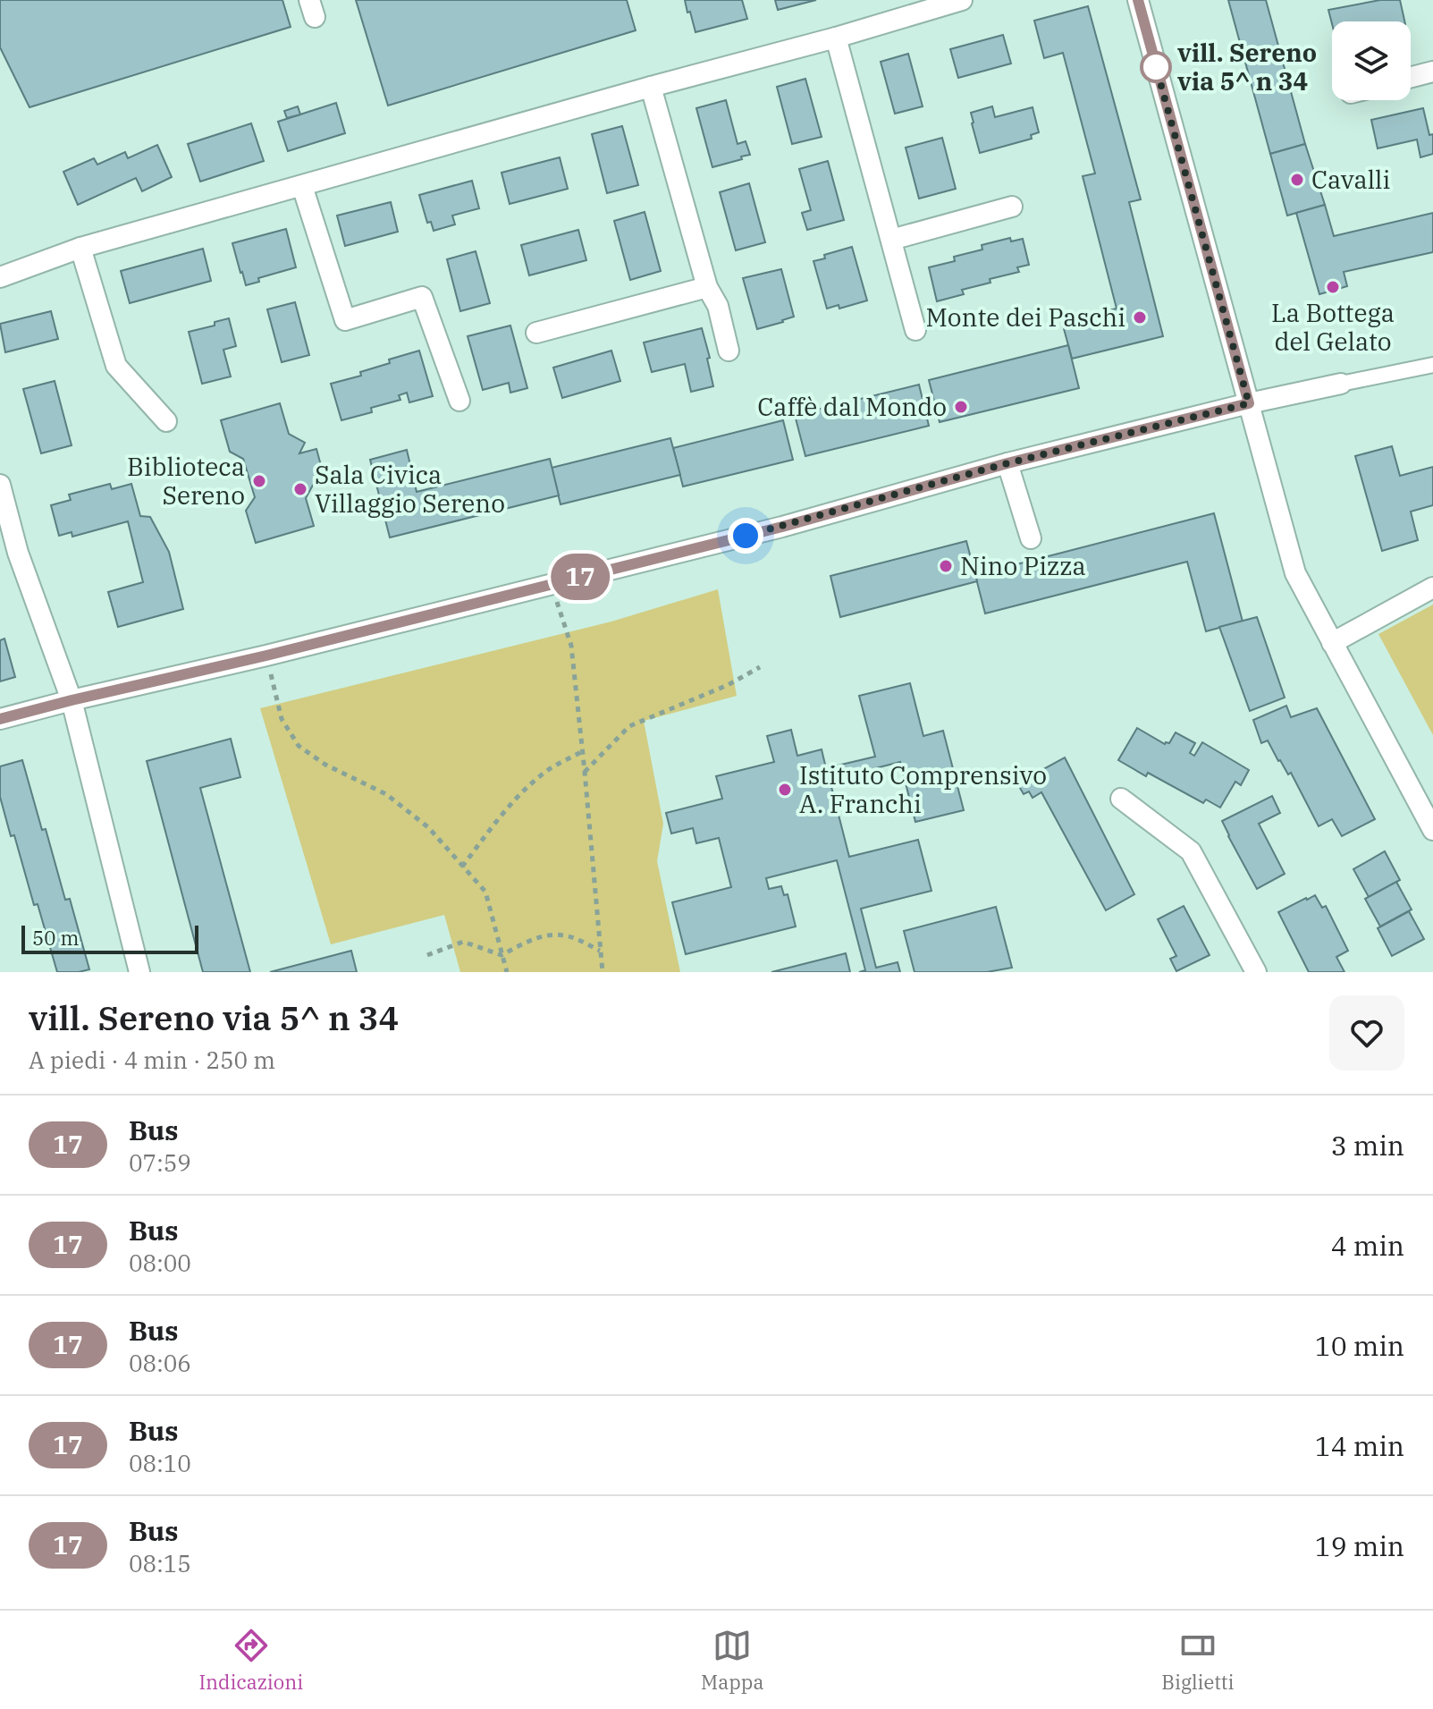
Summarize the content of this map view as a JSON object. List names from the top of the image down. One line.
{"places":["vill. Sereno via 5^ n 34","Cavalli","La Bottega del Gelato","Monte dei Paschi","Caffè dal Mondo","Biblioteca Sereno","Sala Civica Villaggio Sereno","Nino Pizza","Istituto Comprensivo A. Franchi"],"lines":["bus line 17"],"scale_bar":"50 m","page":{"on_map":"17","scale":"50 m","heading":["vill. Sereno via 5^ n 34","A piedi · 4 min · 250 m"],"list":[{"mark":"17","name":"Bus","note":"07:59","value":"3 min"},{"mark":"17","name":"Bus","note":"08:00","value":"4 min"},{"mark":"17","name":"Bus","note":"08:06","value":"10 min"},{"mark":"17","name":"Bus","note":"08:10","value":"14 min"},{"mark":"17","name":"Bus","note":"08:15","value":"19 min"}],"tabs":["Indicazioni","Mappa","Biglietti"]}}
